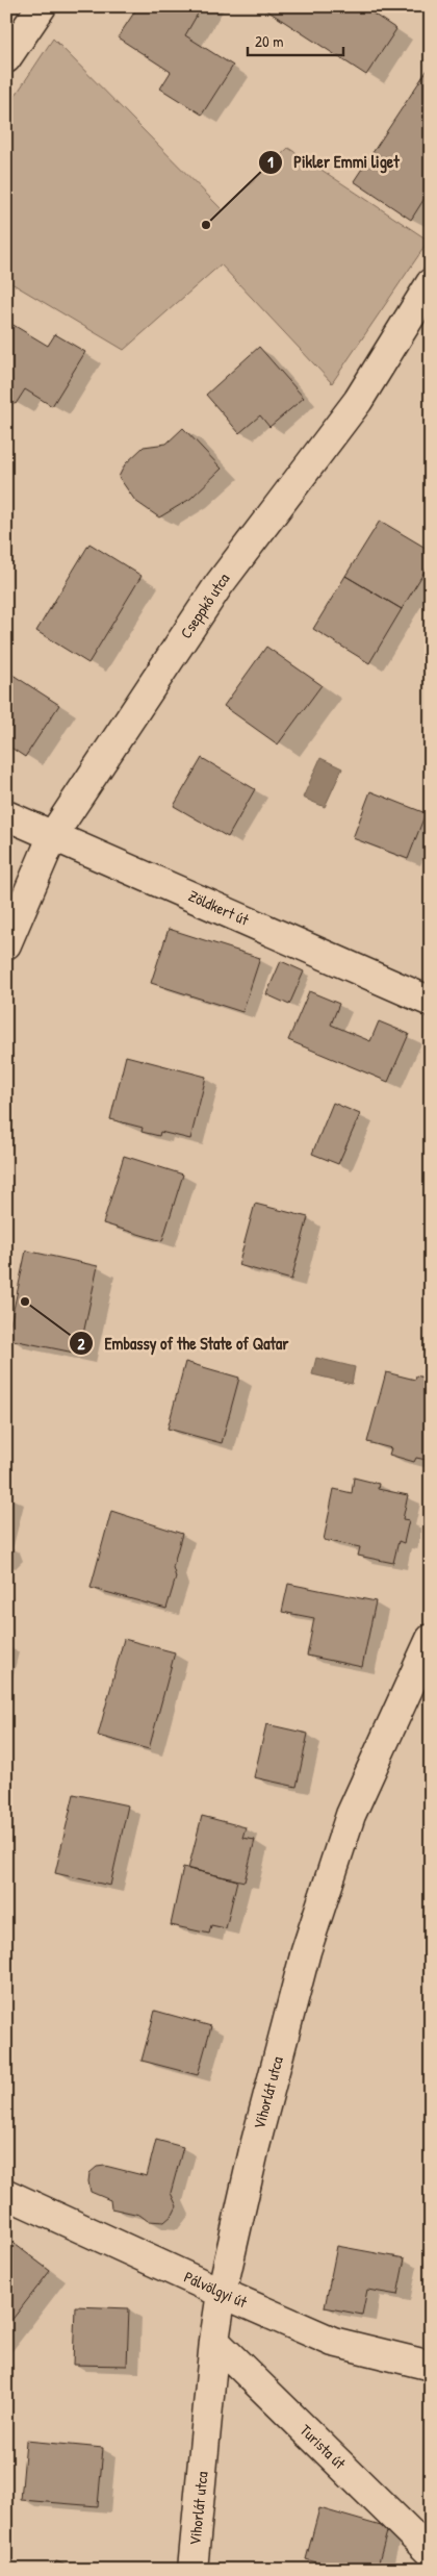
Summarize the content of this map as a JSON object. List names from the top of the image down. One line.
{"streets":{"street":["Cseppkő utca","Zöldkert út","Vihorlát utca","Pálvölgyi út","Turista út"]},"crossings":[["Cseppkő utca","Zöldkert út"],["Vihorlát utca","Pálvölgyi út"],["Vihorlát utca","Turista út"]],"places":["Pikler Emmi liget","Embassy of the State of Qatar"],"scale_bar":"20 m"}
